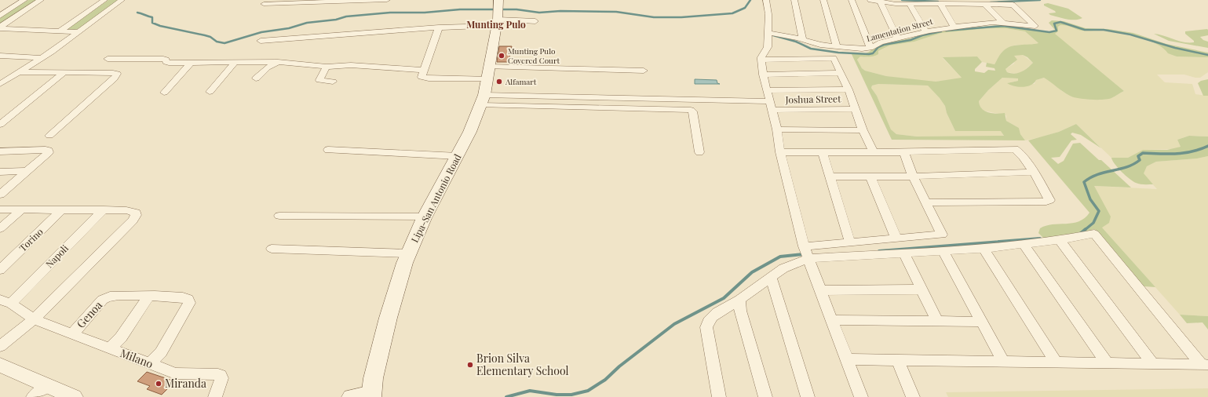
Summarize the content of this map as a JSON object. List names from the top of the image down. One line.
{"streets":{"main road":["Lipa-San Antonio Road"],"street":["Lamentation Street","Joshua Street","Torino","Napoli","Genoa","Milano"]},"crossings":[["Napoli","Milano"],["Genoa","Milano"]],"districts":["Munting Pulo"],"places":["Munting Pulo Covered Court","Alfamart","Brion Silva Elementary School","Miranda"]}
